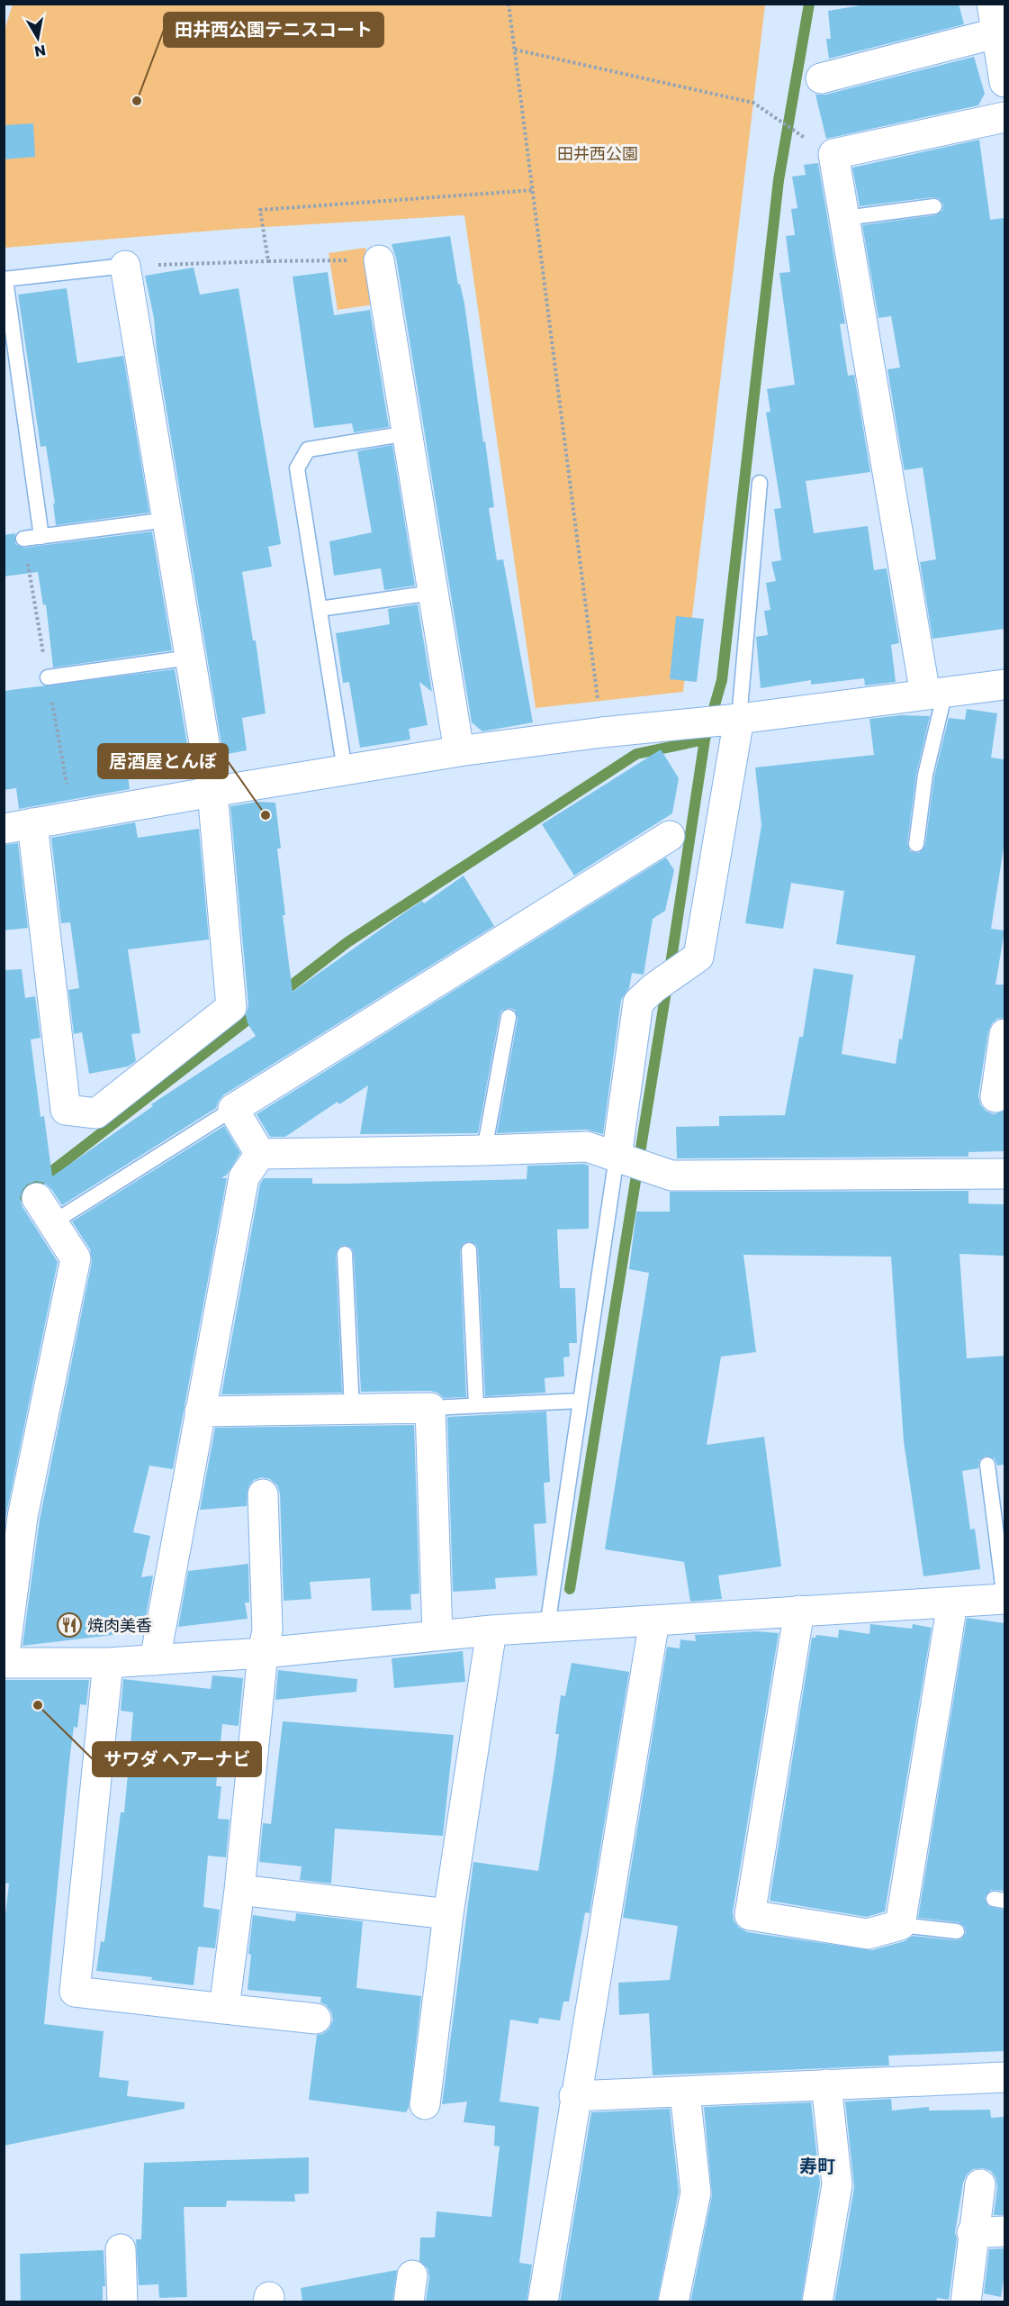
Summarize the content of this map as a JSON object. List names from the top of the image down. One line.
{"districts":["寿町"],"parks":["田井西公園"],"places":{"other":["田井西公園テニスコート","居酒屋とんぼ","サワダ ヘアーナビ"],"restaurant":["焼肉美香"]},"north":"bottom"}
